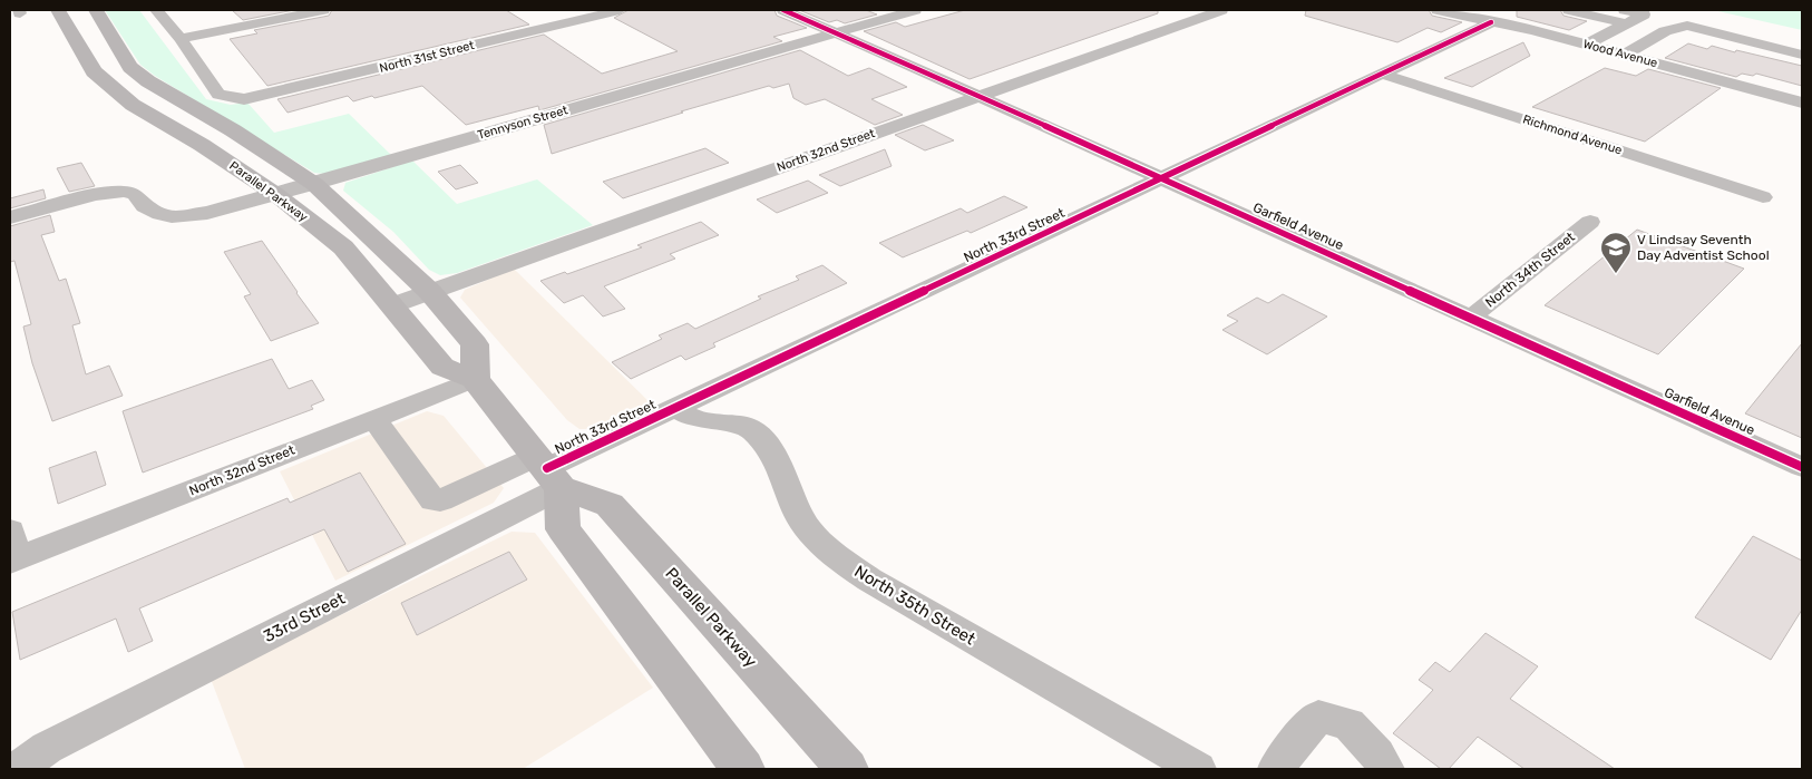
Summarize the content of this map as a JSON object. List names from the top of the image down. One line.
{"streets":{"main road":["Parallel Parkway"],"street":["Wood Avenue","North 31st Street","Tennyson Street","Richmond Avenue","North 32nd Street","Garfield Avenue","North 33rd Street","North 34th Street","North 35th Street","33rd Street"]},"crossings":[["Wood Avenue","North 33rd Street"],["Tennyson Street","Parallel Parkway"],["Tennyson Street","Garfield Avenue"],["Richmond Avenue","North 33rd Street"],["North 32nd Street","Parallel Parkway"],["North 32nd Street","Garfield Avenue"],["Parallel Parkway","North 33rd Street"],["Parallel Parkway","33rd Street"],["Garfield Avenue","North 33rd Street"],["Garfield Avenue","North 34th Street"],["North 33rd Street","North 35th Street"],["North 33rd Street","33rd Street"]],"places":{"school or university":["V Lindsay Seventh Day Adventist School"]}}
